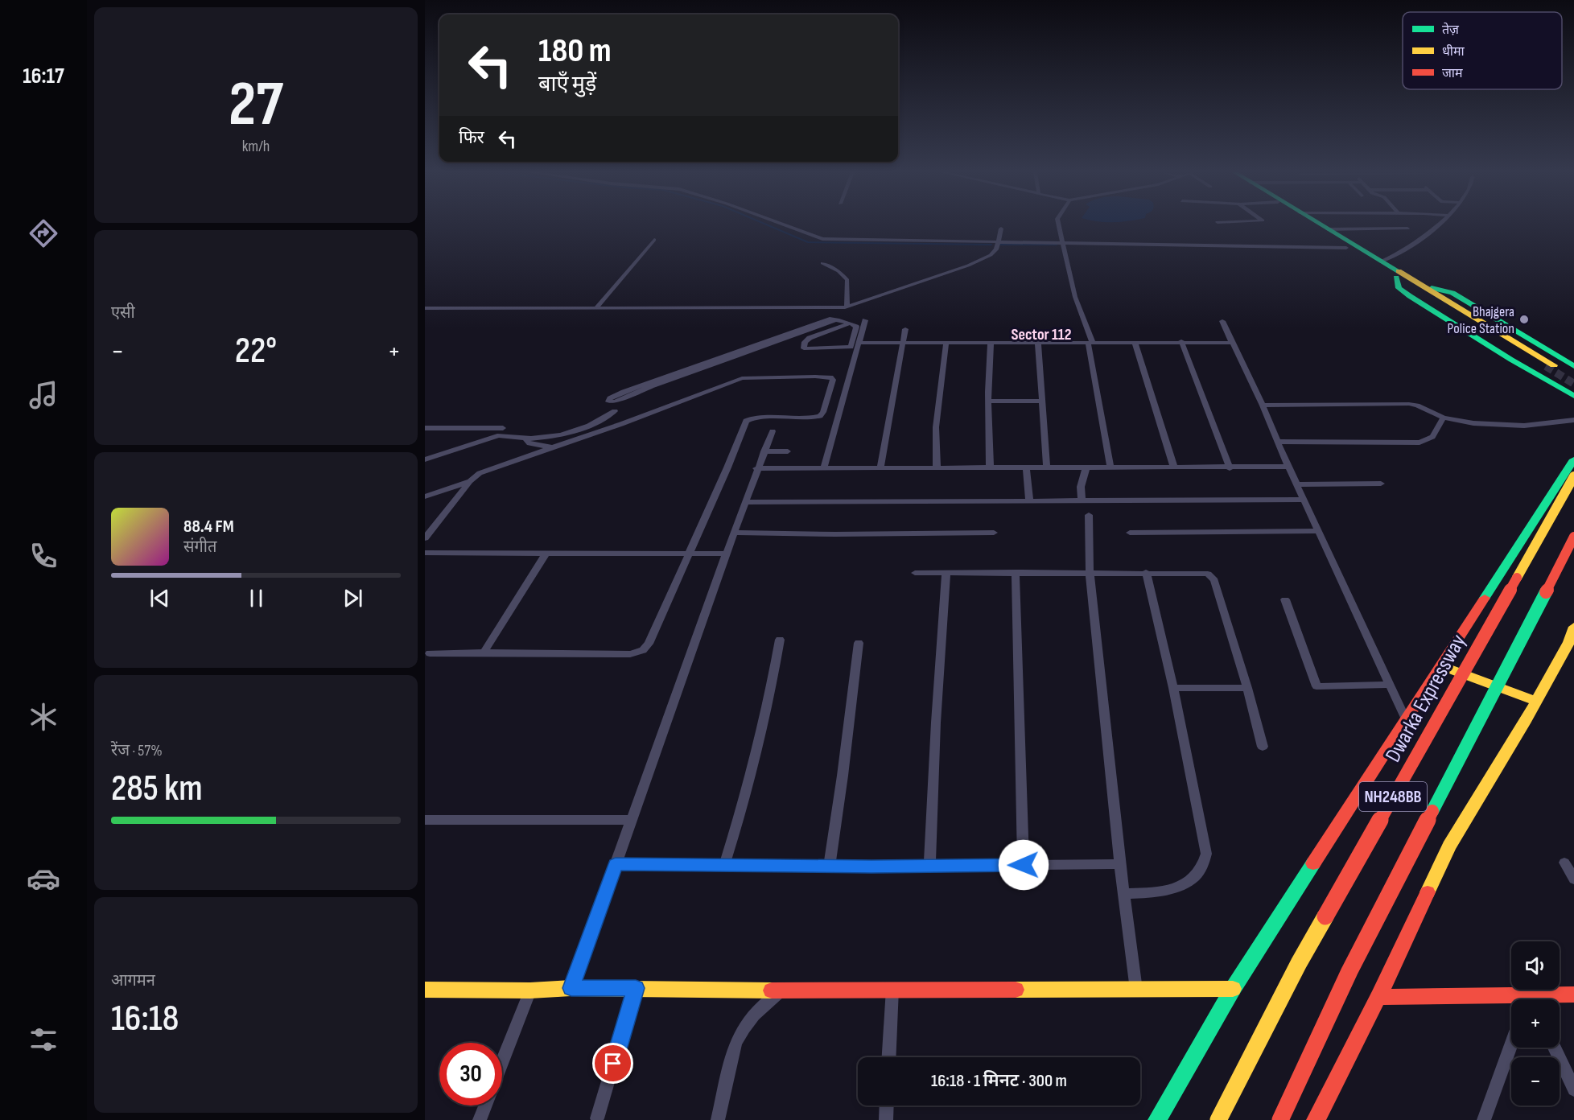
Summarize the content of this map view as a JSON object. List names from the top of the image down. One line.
{"streets":{"main road":["Dwarka Expressway","NH248BB"]},"districts":["Sector 112"],"places":["Bhajgera Police Station"],"legend":["तेज़","धीमा","जाम"],"page":{"tabs":"16:17","tile":[["27","km/h"],"एसी",["रेंज · 57%","285 km"],["आगमन","16:18"]],"turn":["180 m","बाएँ मुड़ें"],"then":"फिर","heat":["−","22°","+"],"song":["88.4 FM","संगीत"],"map_buttons":["+","−"],"limit":"30","trip":"16:18 · 1 मिनट · 300 m"}}
